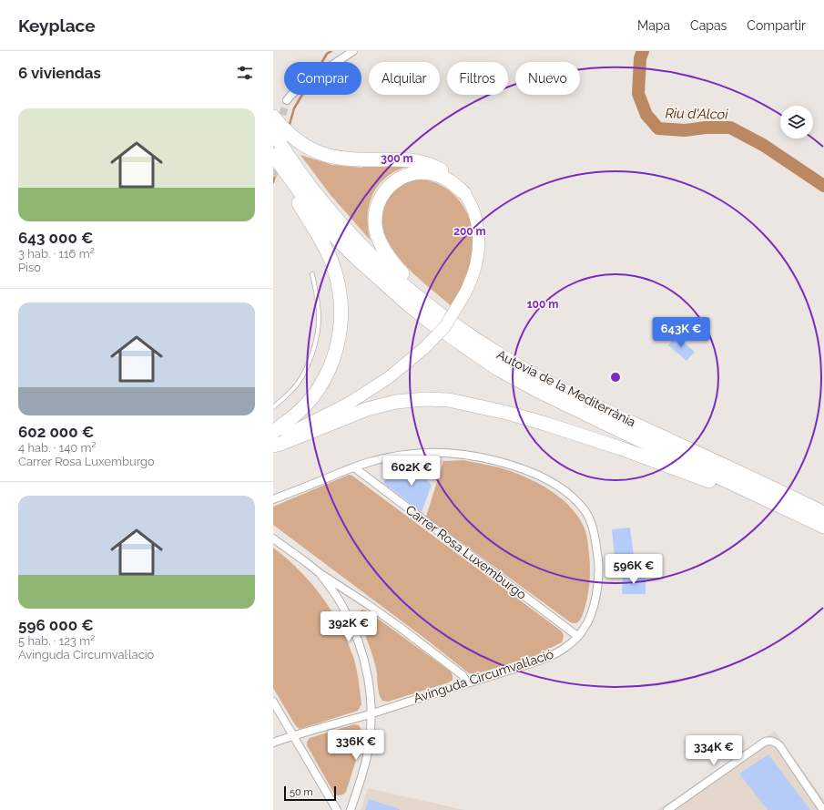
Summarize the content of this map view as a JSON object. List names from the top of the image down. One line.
{"streets":{"highway":["Autovia de la Mediterrània"],"street":["Carrer Rosa Luxemburgo","Avinguda Circumval·lació"]},"crossings":[["Carrer Rosa Luxemburgo","Avinguda Circumval·lació"]],"water":["Riu d'Alcoi"],"scale_bar":"50 m","page":{"header":"Keyplace","nav":["Mapa","Capas","Compartir"],"heading":"6 viviendas","chip":["Comprar","Alquilar","Filtros","Nuevo"],"list":[{"name":"643 000 €","note":"3 hab. · 116 m² · Piso"},{"name":"602 000 €","note":"4 hab. · 140 m² · Carrer Rosa Luxemburgo"},{"name":"596 000 €","note":"5 hab. · 123 m² · Avinguda Circumval·lació"}],"price":["643K €","602K €","596K €","392K €","336K €","334K €"],"scale":"50 m"},"rings":["300 m","200 m","100 m"]}
